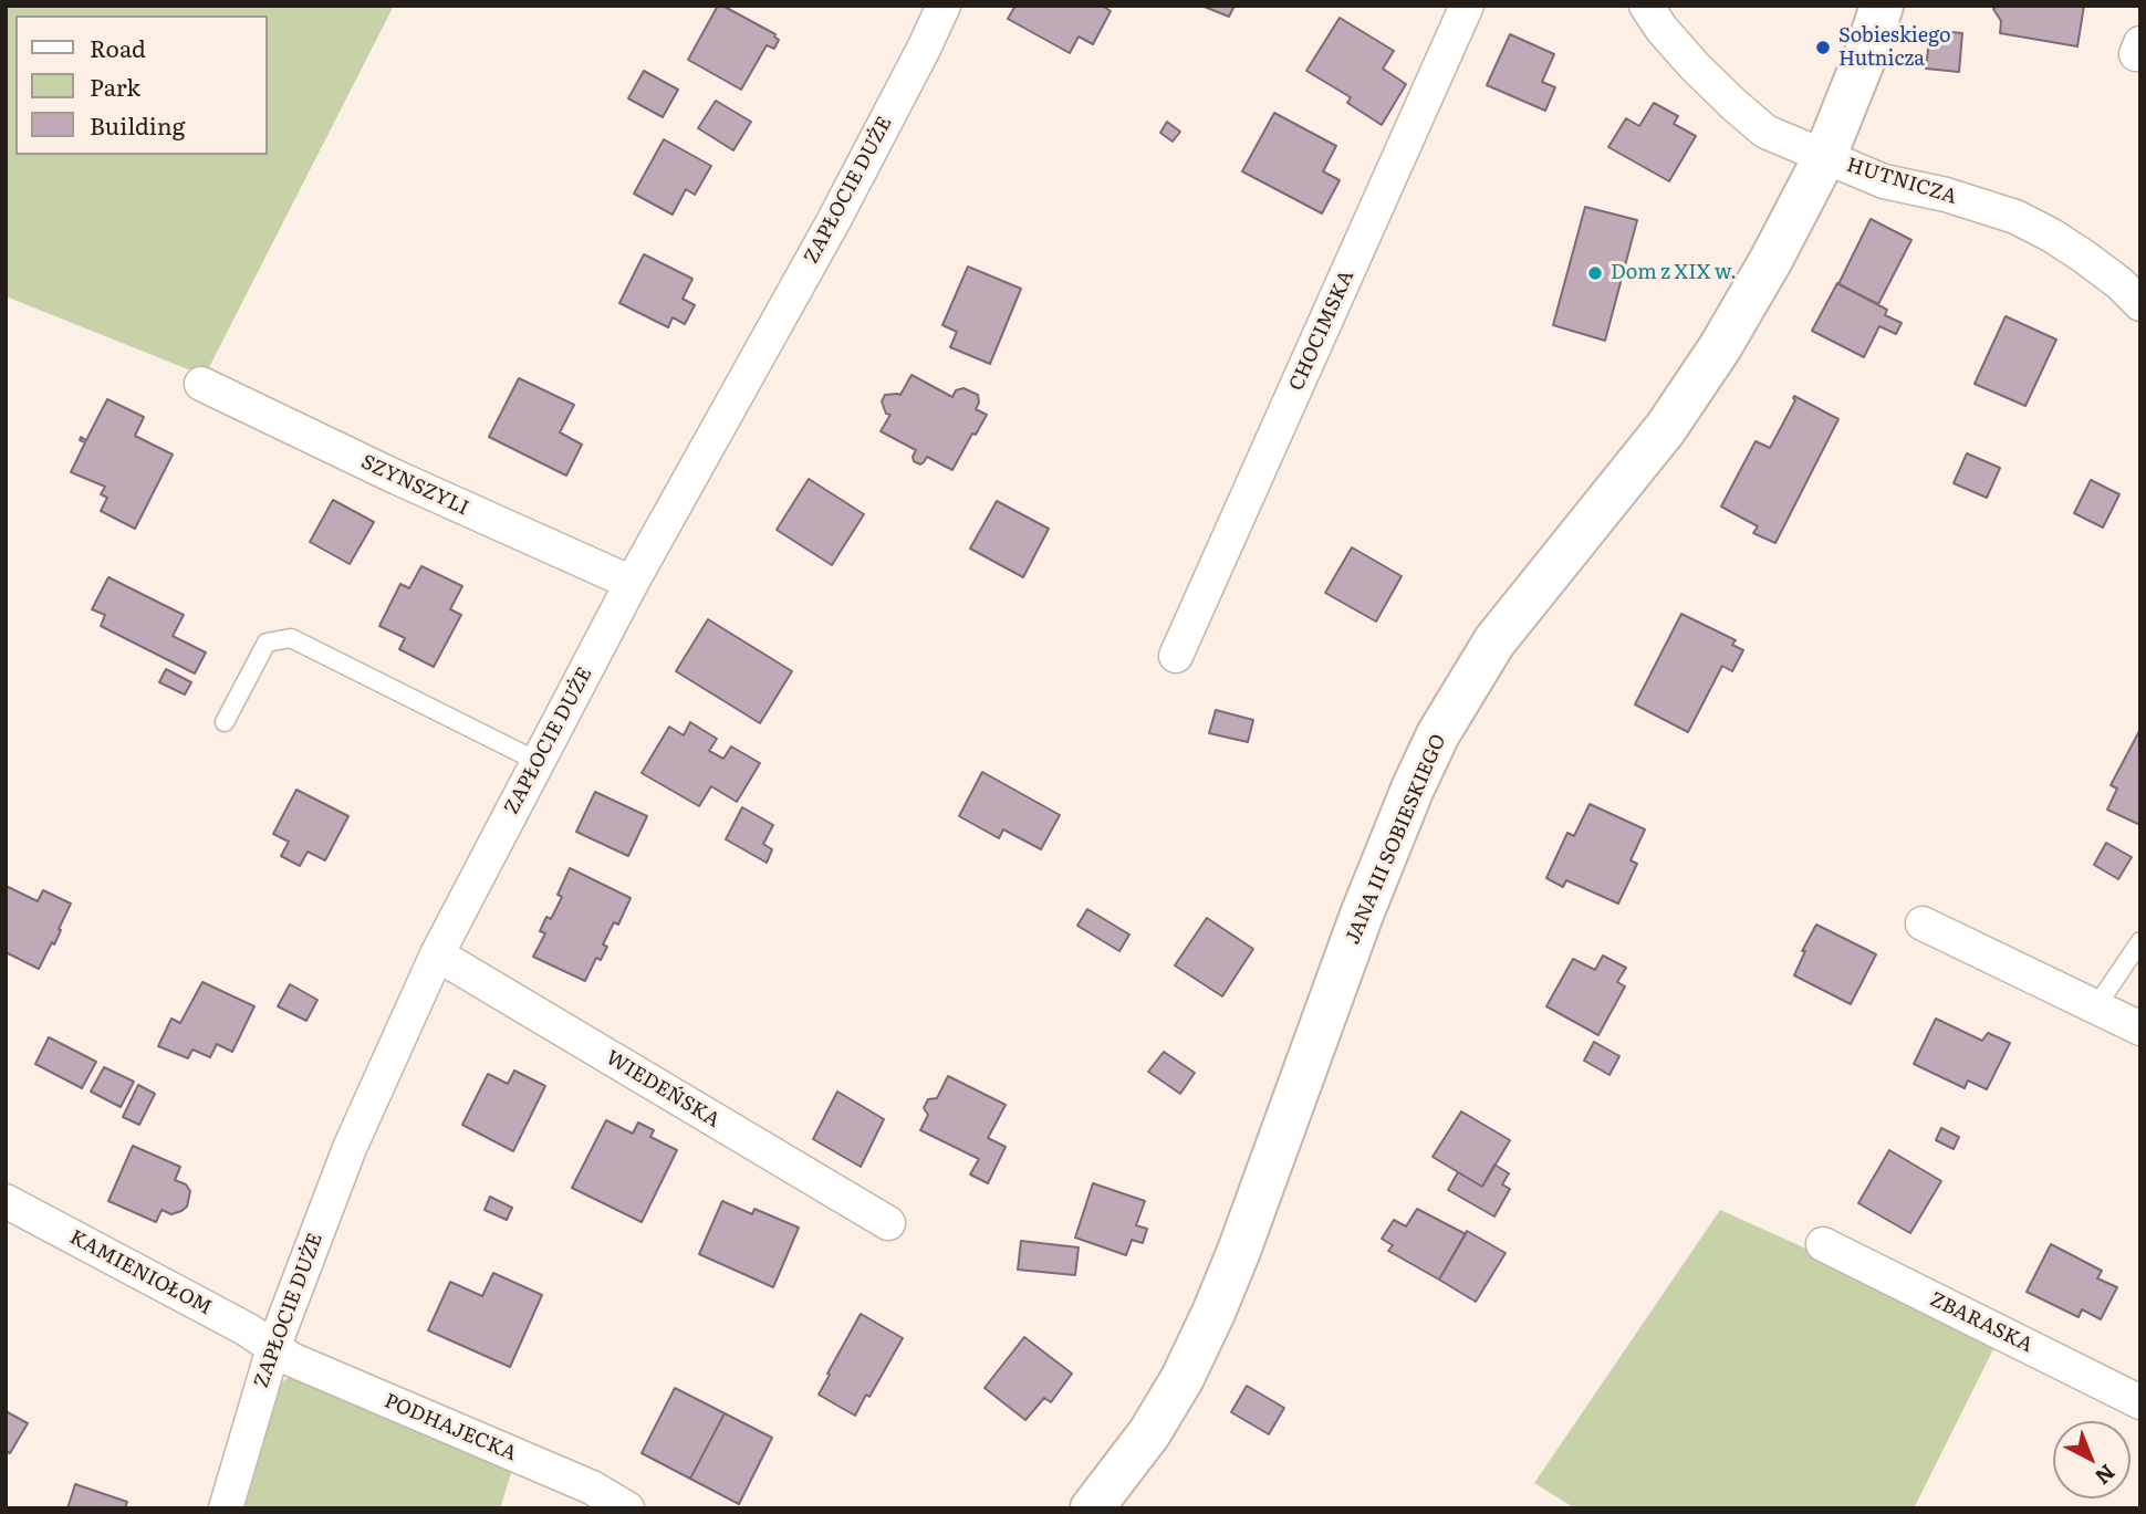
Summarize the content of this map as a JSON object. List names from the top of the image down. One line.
{"streets":{"street":["HUTNICZA","ZAPŁOCIE DUŻE","CHOCIMSKA","SZYNSZYLI","JANA III SOBIESKIEGO","WIEDEŃSKA","KAMIENIOŁOM","ZBARASKA","PODHAJECKA"]},"crossings":[["HUTNICZA","JANA III SOBIESKIEGO"],["ZAPŁOCIE DUŻE","SZYNSZYLI"],["ZAPŁOCIE DUŻE","WIEDEŃSKA"],["ZAPŁOCIE DUŻE","KAMIENIOŁOM"],["ZAPŁOCIE DUŻE","PODHAJECKA"],["KAMIENIOŁOM","PODHAJECKA"]],"places":["Sobieskiego Hutnicza","Dom z XIX w."],"legend":["Road","Park","Building"],"north":"bottom right"}
